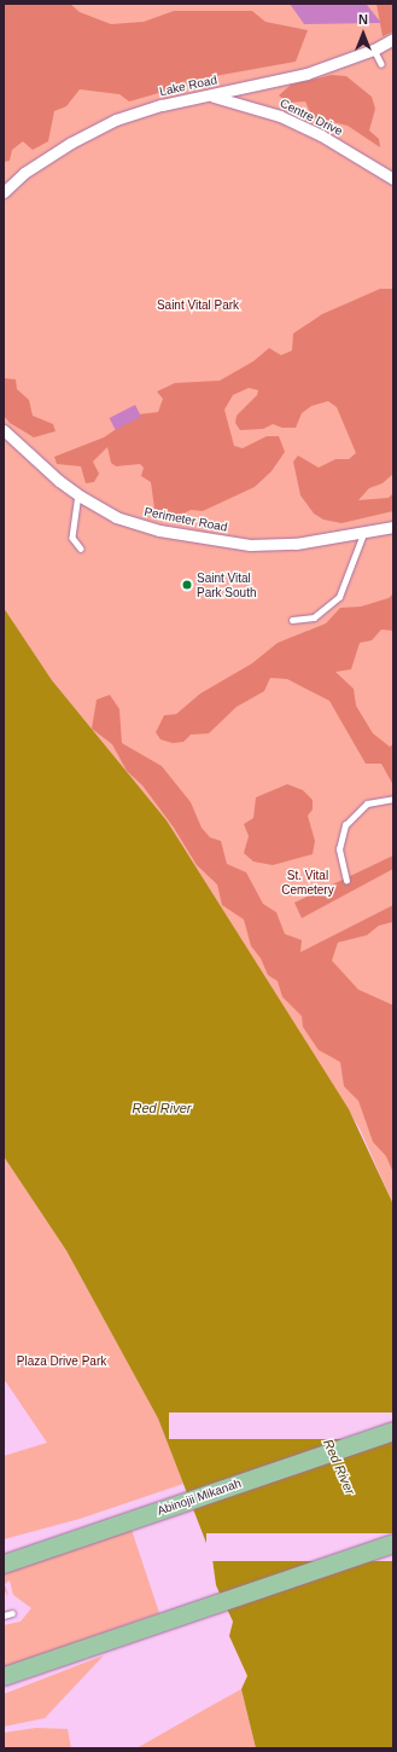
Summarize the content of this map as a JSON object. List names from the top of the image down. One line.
{"streets":{"main road":["Abinojii Mikanah"],"street":["Lake Road","Centre Drive","Perimeter Road"]},"crossings":[["Lake Road","Centre Drive"]],"water":["Red River"],"parks":["Saint Vital Park","St. Vital Cemetery","Plaza Drive Park"],"places":["Saint Vital Park South"],"north":"top"}
